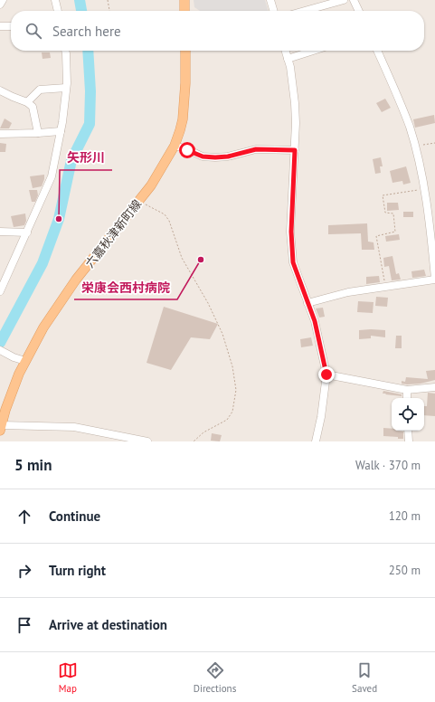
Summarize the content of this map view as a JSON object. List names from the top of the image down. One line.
{"streets":{"main road":["六嘉秋津新町線"]},"places":["矢形川","栄康会西村病院"],"page":{"search":"Search here","heading":["5 min","Walk · 370 m"],"list":[["Continue","120 m"],["Turn right","250 m"],"Arrive at destination"],"nav":["Map","Directions","Saved"]}}
